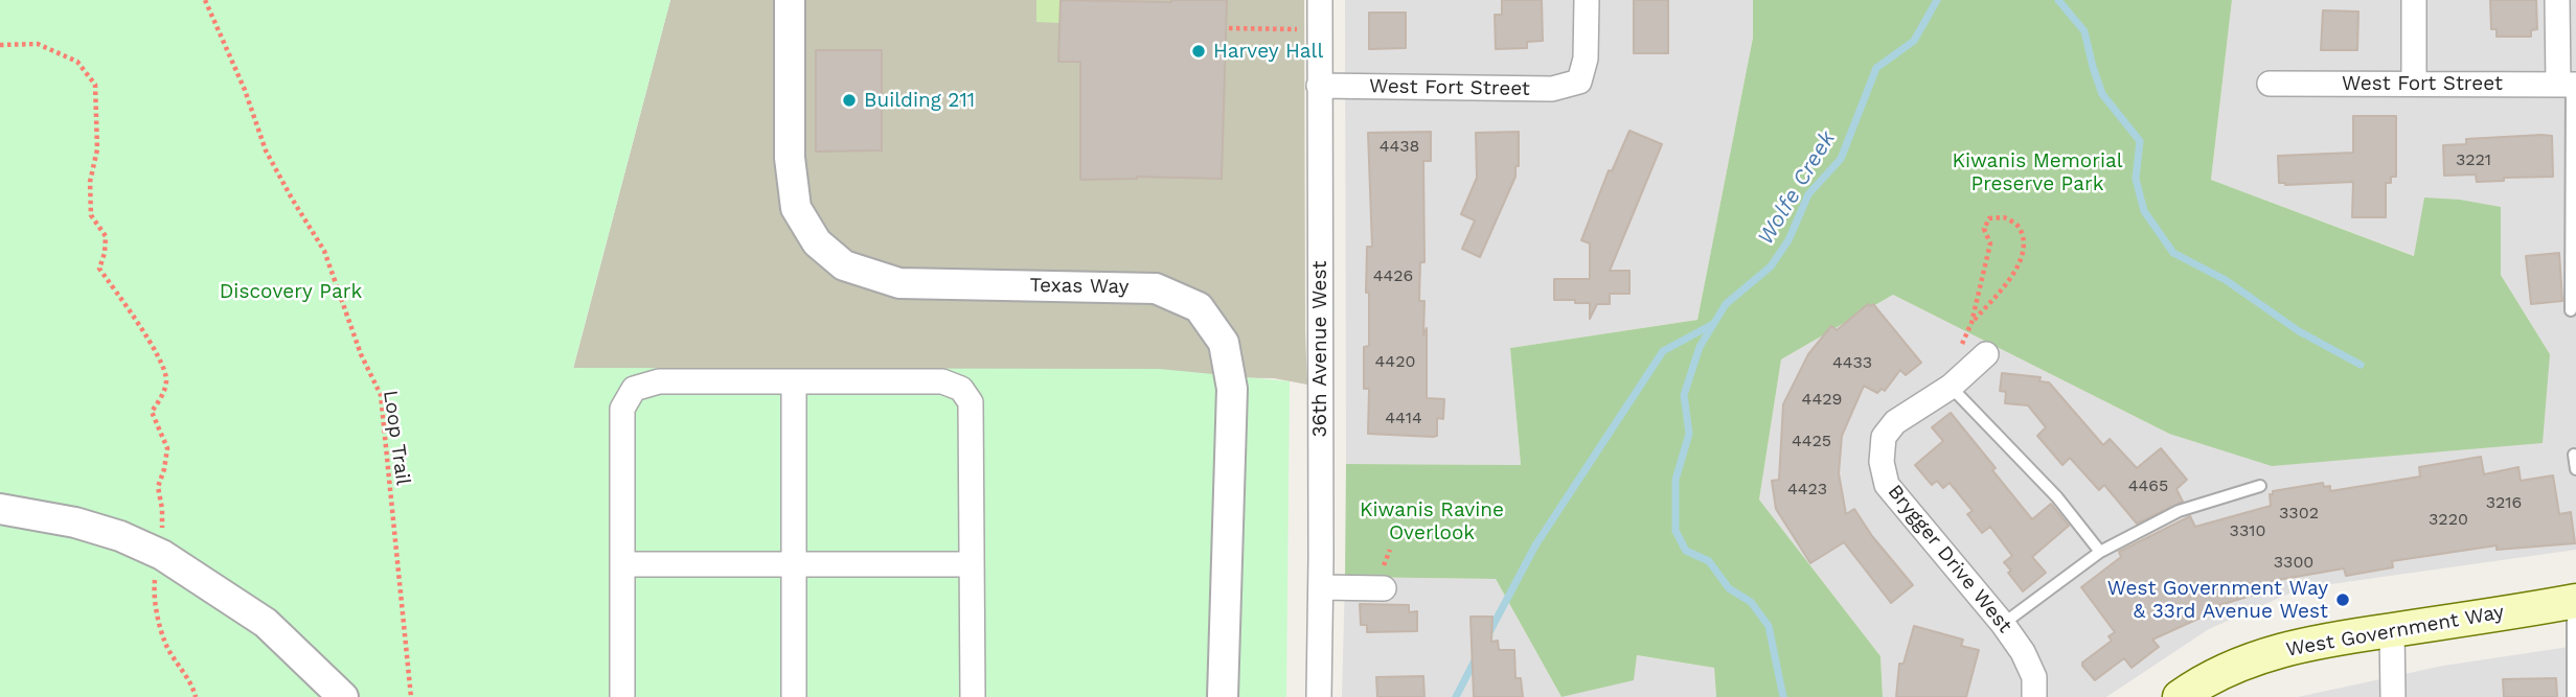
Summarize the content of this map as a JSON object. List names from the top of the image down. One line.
{"streets":{"main road":["West Government Way"],"street":["West Fort Street","Texas Way","36th Avenue West","Brygger Drive West"],"path":["Loop Trail"]},"crossings":[["West Fort Street","36th Avenue West"]],"water":["Wolfe Creek"],"parks":["Kiwanis Memorial Preserve Park","Discovery Park","Kiwanis Ravine Overlook"],"places":["Harvey Hall","Building 211","West Government Way & 33rd Avenue West"],"house_numbers":["4438","3221","4426","4420","4433","4429","4414","4425","4465","4423","3216","3302","3220","3310","3300"]}
